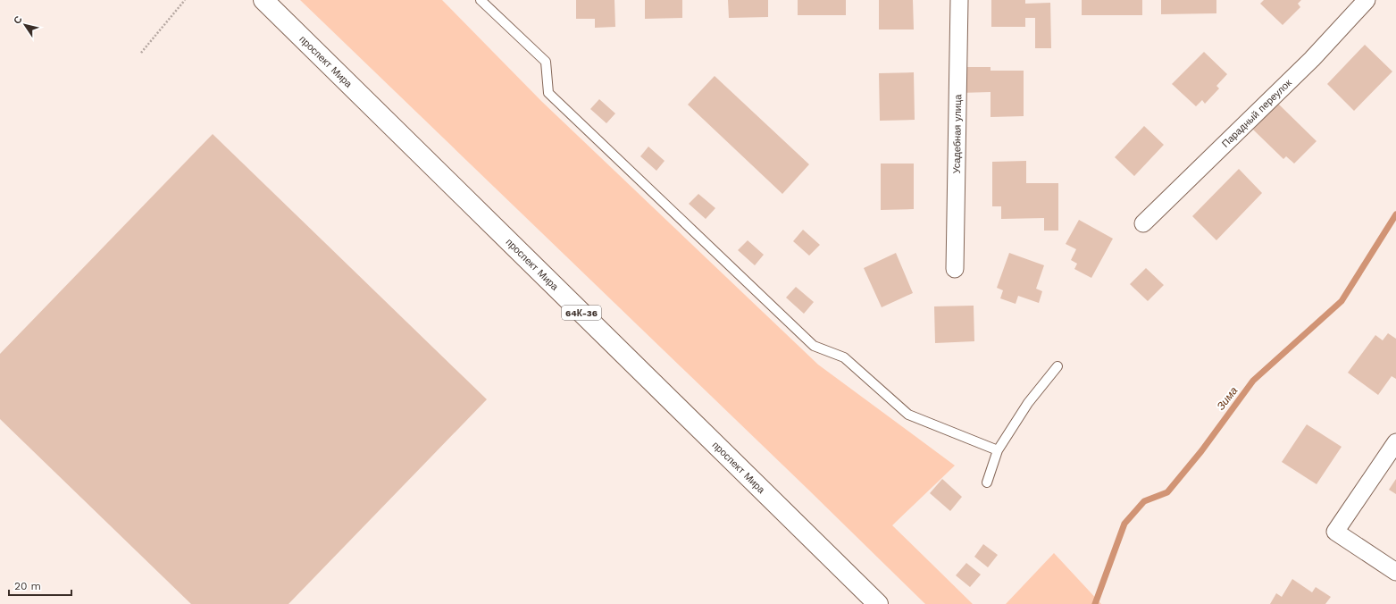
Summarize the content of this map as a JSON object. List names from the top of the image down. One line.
{"streets":{"main road":["проспект Мира","64К-36"],"street":["Парадный переулок","Усадебная улица"]},"water":["Зима"],"scale_bar":"20 m","north":"top left"}
